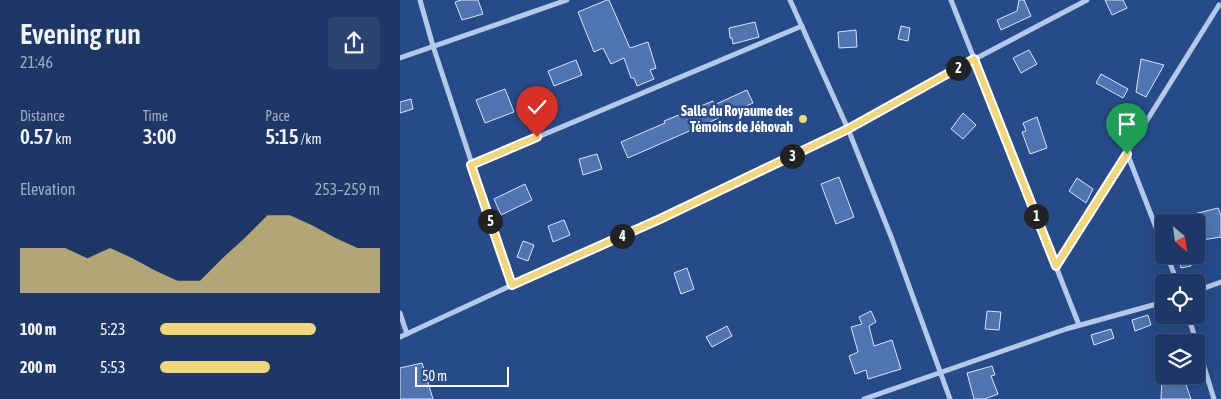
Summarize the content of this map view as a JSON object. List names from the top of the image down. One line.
{"places":["Salle du Royaume des Témoins de Jéhovah"],"scale_bar":"50 m","north":"bottom right","page":{"heading":["Evening run","21:46"],"pins":["2","3","1","5","4"],"stats":[["Distance","0.57 km"],["Time","3:00"],["Pace","5:15 /km"]],"chart":["Elevation","253–259 m"],"list":[{"name":"100 m","note":"5:23"},{"name":"200 m","note":"5:53"}],"scale":"50 m"}}
